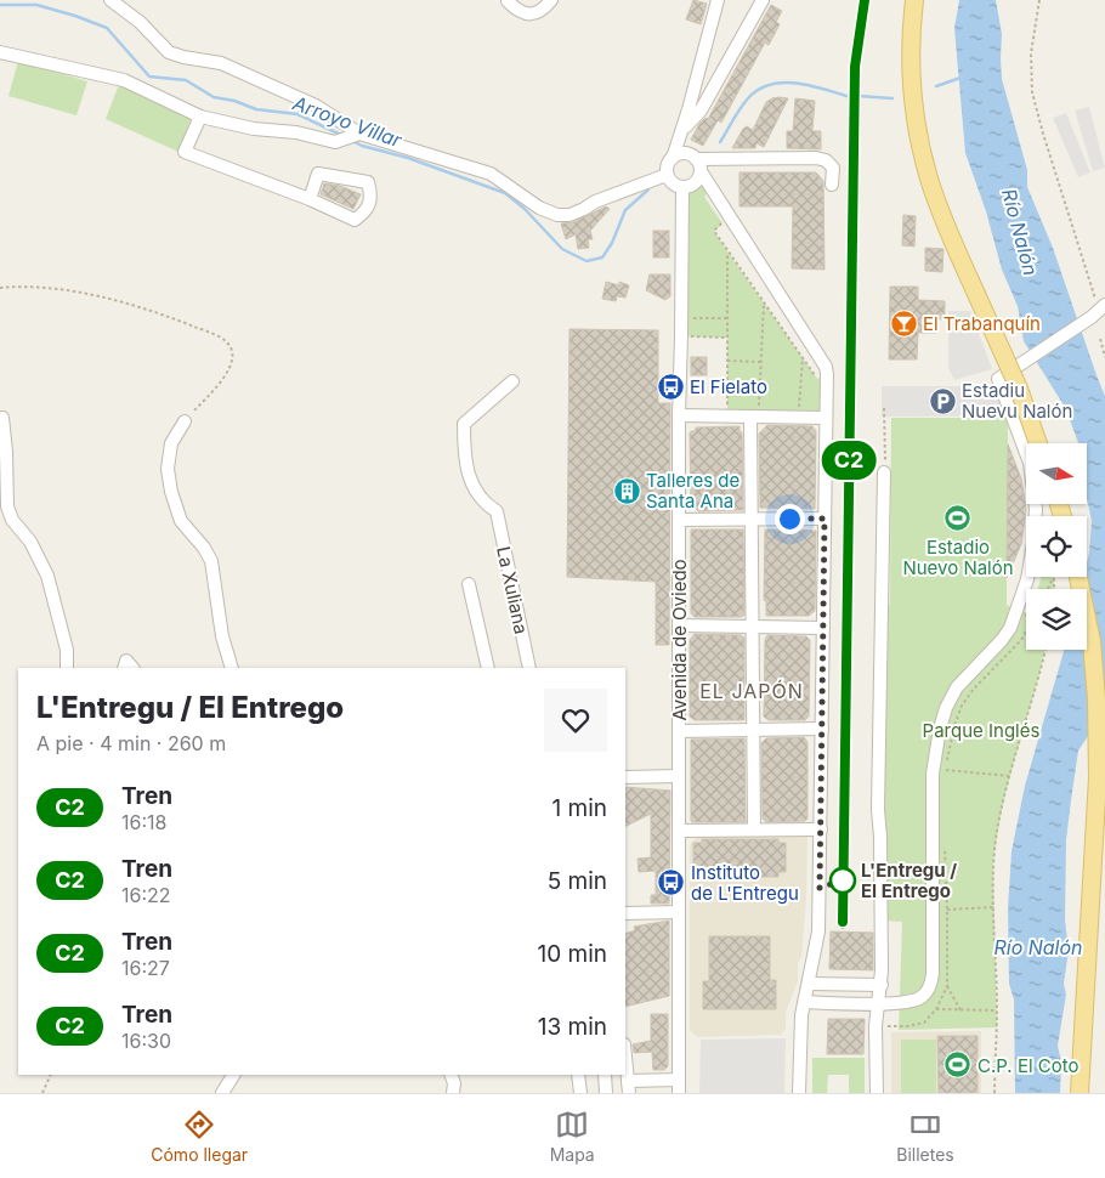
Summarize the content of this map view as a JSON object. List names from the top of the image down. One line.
{"streets":{"street":["La Xuliana","Avenida de Oviedo"]},"districts":["EL JAPÓN"],"water":["Arroyo Villar","Río Nalón"],"parks":["Parque Inglés"],"places":{"bar":["El Trabanquín"],"bus stop":["El Fielato","Instituto de L'Entregu"],"parking":["Estadiu Nuevu Nalón"],"building":["Talleres de Santa Ana"],"sports":["Estadio Nuevo Nalón","C.P. El Coto"],"other":["L'Entregu / El Entrego"]},"north":"right","page":{"on_map":"C2","heading":["L'Entregu / El Entrego","A pie · 4 min · 260 m"],"list":[{"mark":"C2","name":"Tren","note":"16:18","value":"1 min"},{"mark":"C2","name":"Tren","note":"16:22","value":"5 min"},{"mark":"C2","name":"Tren","note":"16:27","value":"10 min"},{"mark":"C2","name":"Tren","note":"16:30","value":"13 min"}],"tabs":["Cómo llegar","Mapa","Billetes"]}}
